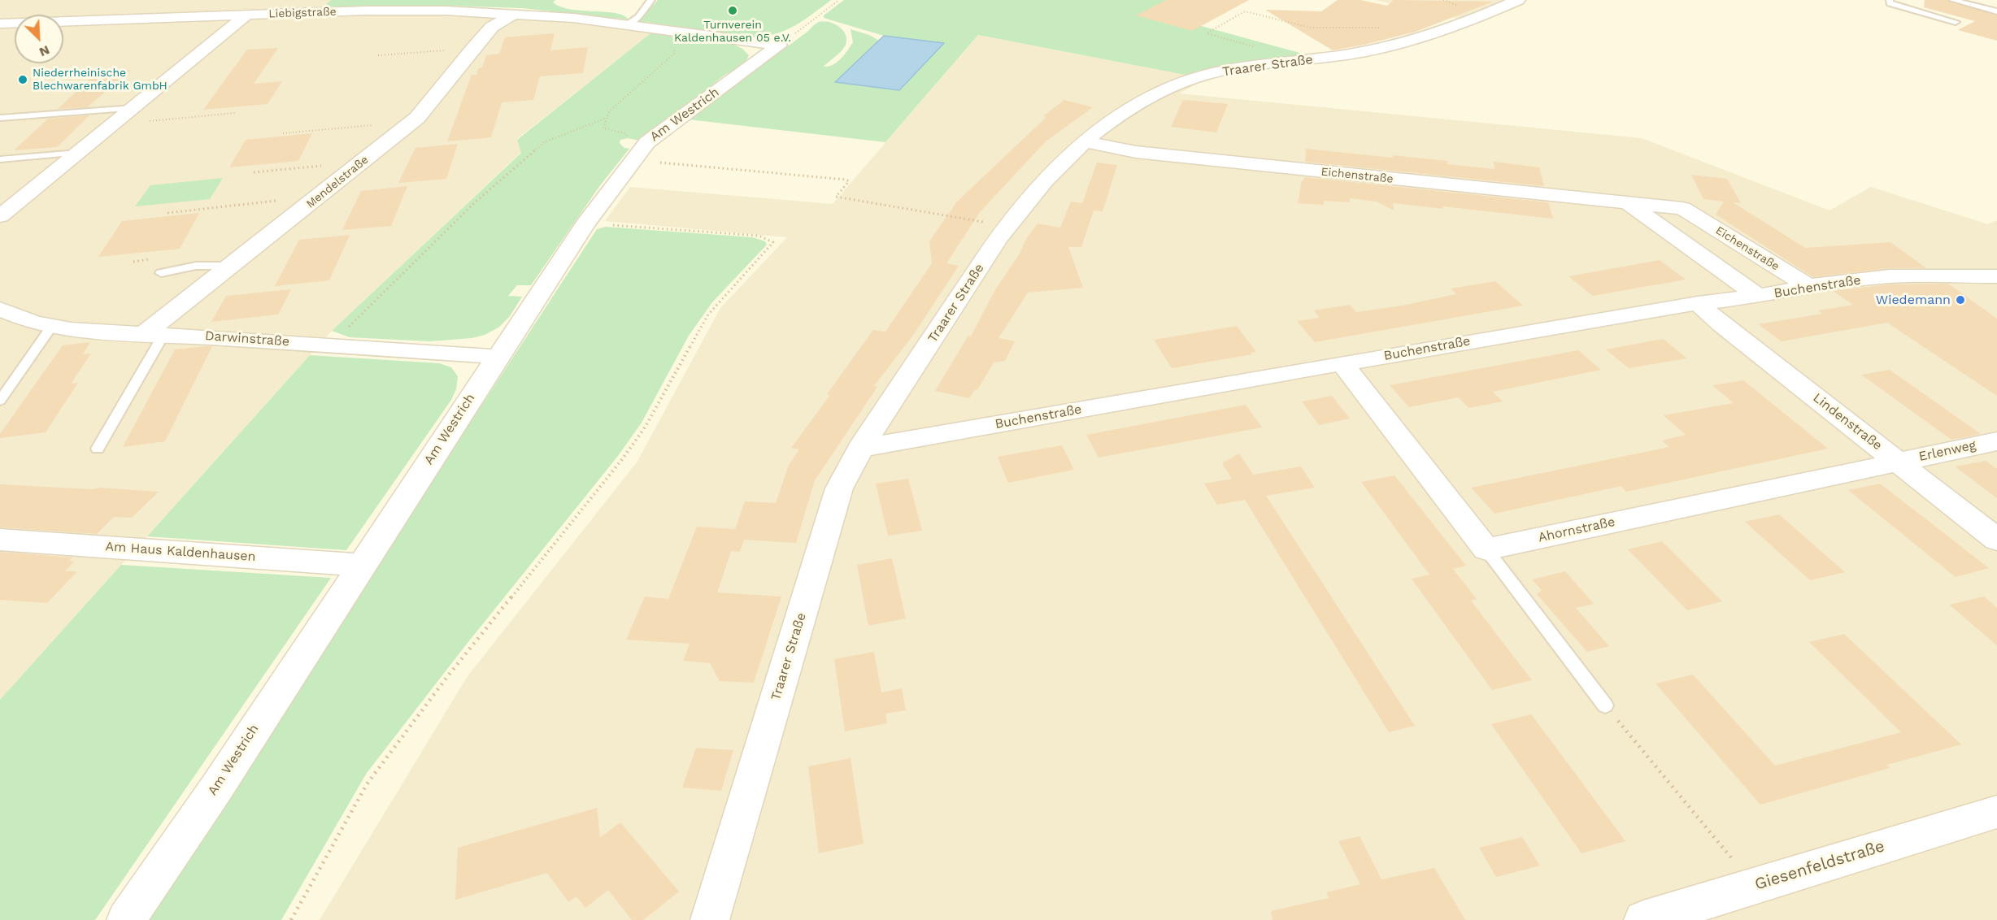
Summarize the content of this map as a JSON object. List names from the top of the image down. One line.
{"streets":{"street":["Liebigstraße","Traarer Straße","Am Westrich","Eichenstraße","Mendelstraße","Buchenstraße","Darwinstraße","Lindenstraße","Erlenweg","Ahornstraße","Am Haus Kaldenhausen","Giesenfeldstraße"]},"crossings":[["Liebigstraße","Am Westrich"],["Liebigstraße","Mendelstraße"],["Traarer Straße","Eichenstraße"],["Traarer Straße","Buchenstraße"],["Am Westrich","Darwinstraße"],["Am Westrich","Am Haus Kaldenhausen"],["Eichenstraße","Buchenstraße"],["Mendelstraße","Darwinstraße"],["Buchenstraße","Lindenstraße"],["Lindenstraße","Erlenweg"],["Lindenstraße","Ahornstraße"],["Erlenweg","Ahornstraße"]],"places":["Turnverein Kaldenhausen 05 e.V.","Niederrheinische Blechwarenfabrik GmbH","Wiedemann"],"north":"bottom right"}
